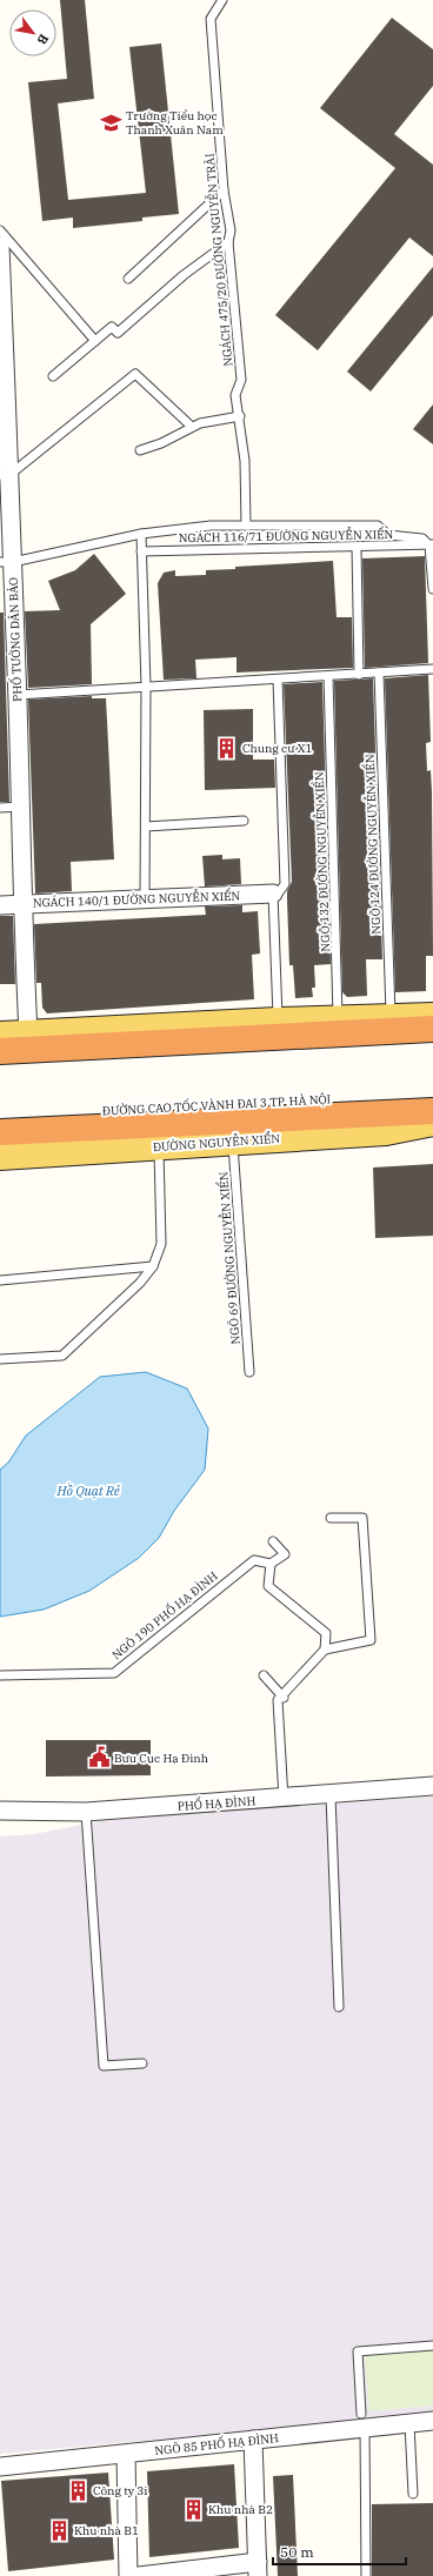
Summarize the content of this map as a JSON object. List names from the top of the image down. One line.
{"streets":{"highway":["ĐƯỜNG CAO TỐC VÀNH ĐAI 3 TP. HÀ NỘI"],"main road":["ĐƯỜNG NGUYỄN XIỂN"],"street":["PHỐ TƯỞNG DÂN BẢO","NGÁCH 140/1 ĐƯỜNG NGUYỄN XIỂN","PHỐ HẠ ĐÌNH","NGÕ 85 PHỐ HẠ ĐÌNH"],"lane":["NGÁCH 475/20 ĐƯỜNG NGUYỄN TRÃI","NGÁCH 116/71 ĐƯỜNG NGUYỄN XIỂN","NGÕ 124 ĐƯỜNG NGUYỄN XIỂN","NGÕ 132 ĐƯỜNG NGUYỄN XIỂN","NGÕ 69 ĐƯỜNG NGUYỄN XIỂN","NGÕ 190 PHỐ HẠ ĐÌNH"]},"crossings":[["PHỐ TƯỞNG DÂN BẢO","NGÁCH 140/1 ĐƯỜNG NGUYỄN XIỂN"],["ĐƯỜNG NGUYỄN XIỂN","NGÕ 69 ĐƯỜNG NGUYỄN XIỂN"]],"water":["Hồ Quạt Rẻ"],"places":{"school or university":["Trường Tiểu học Thanh Xuân Nam"],"building":["Chung cư X1","Công ty 3i","Khu nhà B2","Khu nhà B1"],"public building":["Bưu Cục Hạ Đình"]},"scale_bar":"50 m","north":"bottom right"}
